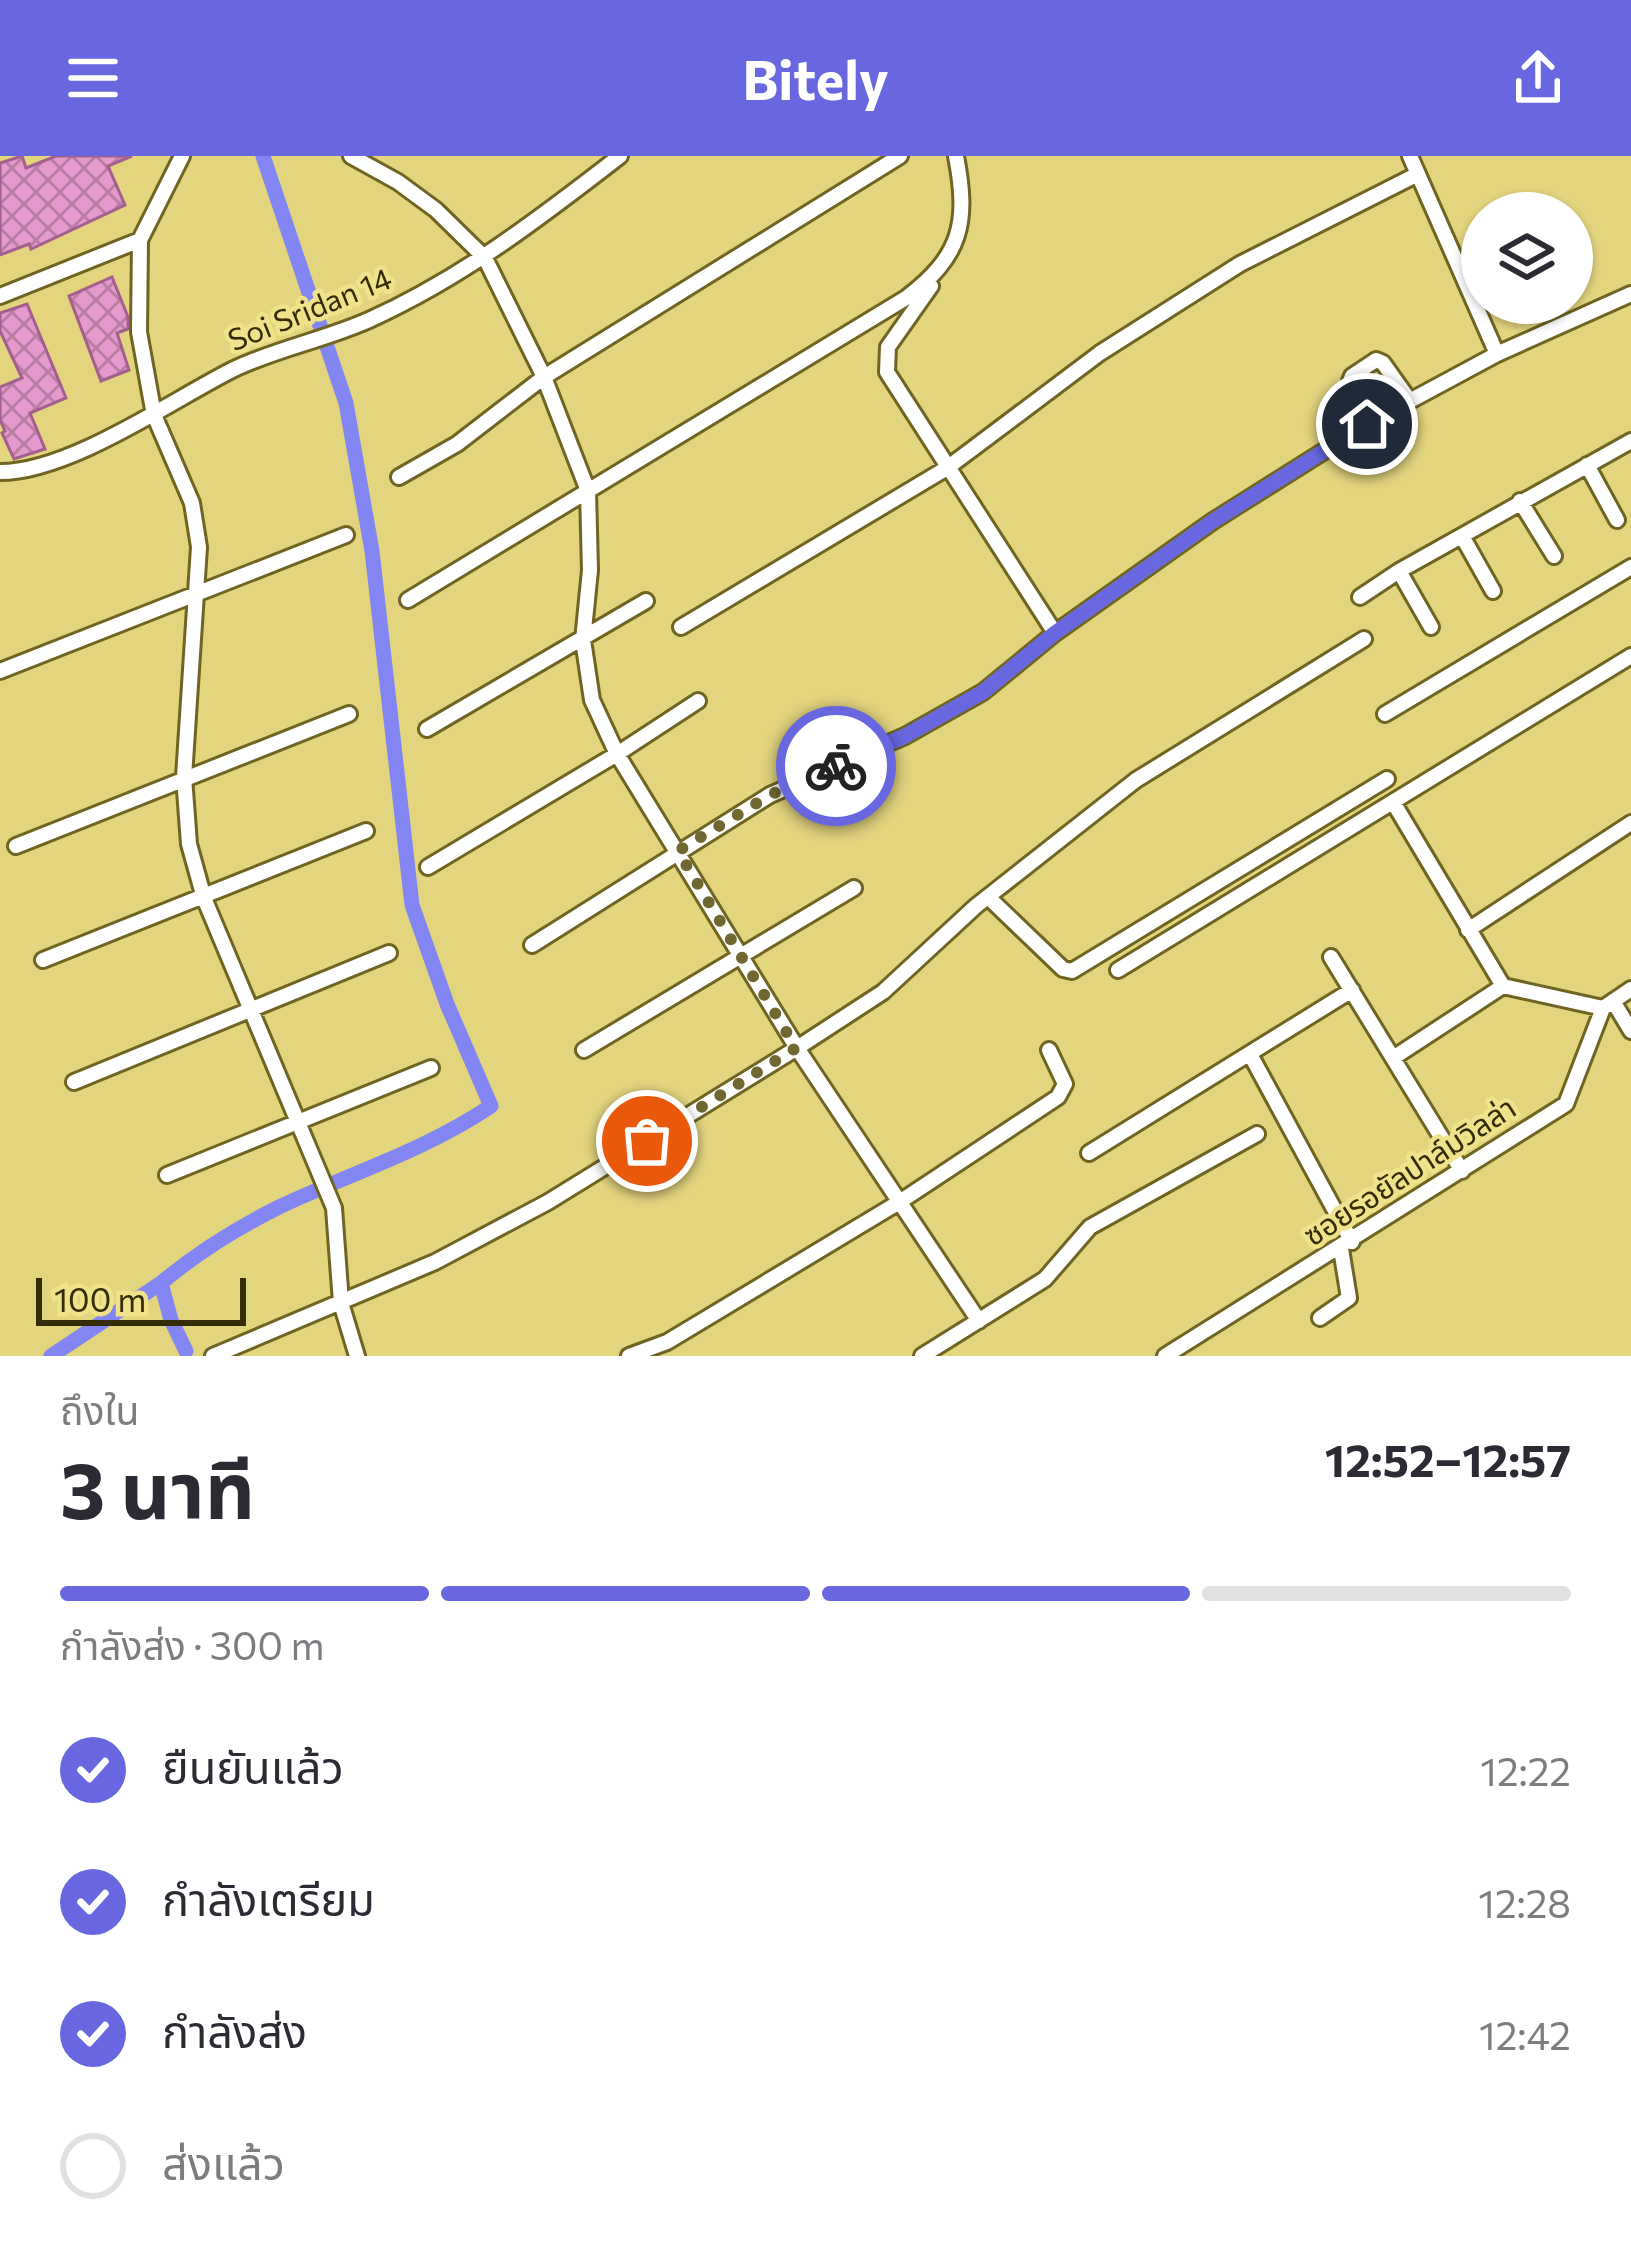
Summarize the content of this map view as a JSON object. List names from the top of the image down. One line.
{"streets":{"street":["Soi Sridan 14","ซอยรอยัลปาล์มวิลล่า"]},"scale_bar":"100 m","page":{"header":"Bitely","scale":"100 m","heading":["3 นาที","ถึงใน","12:52–12:57"],"bar":"กำลังส่ง · 300 m","list":[["ยืนยันแล้ว","12:22"],["กำลังเตรียม","12:28"],["กำลังส่ง","12:42"],"ส่งแล้ว"]}}
